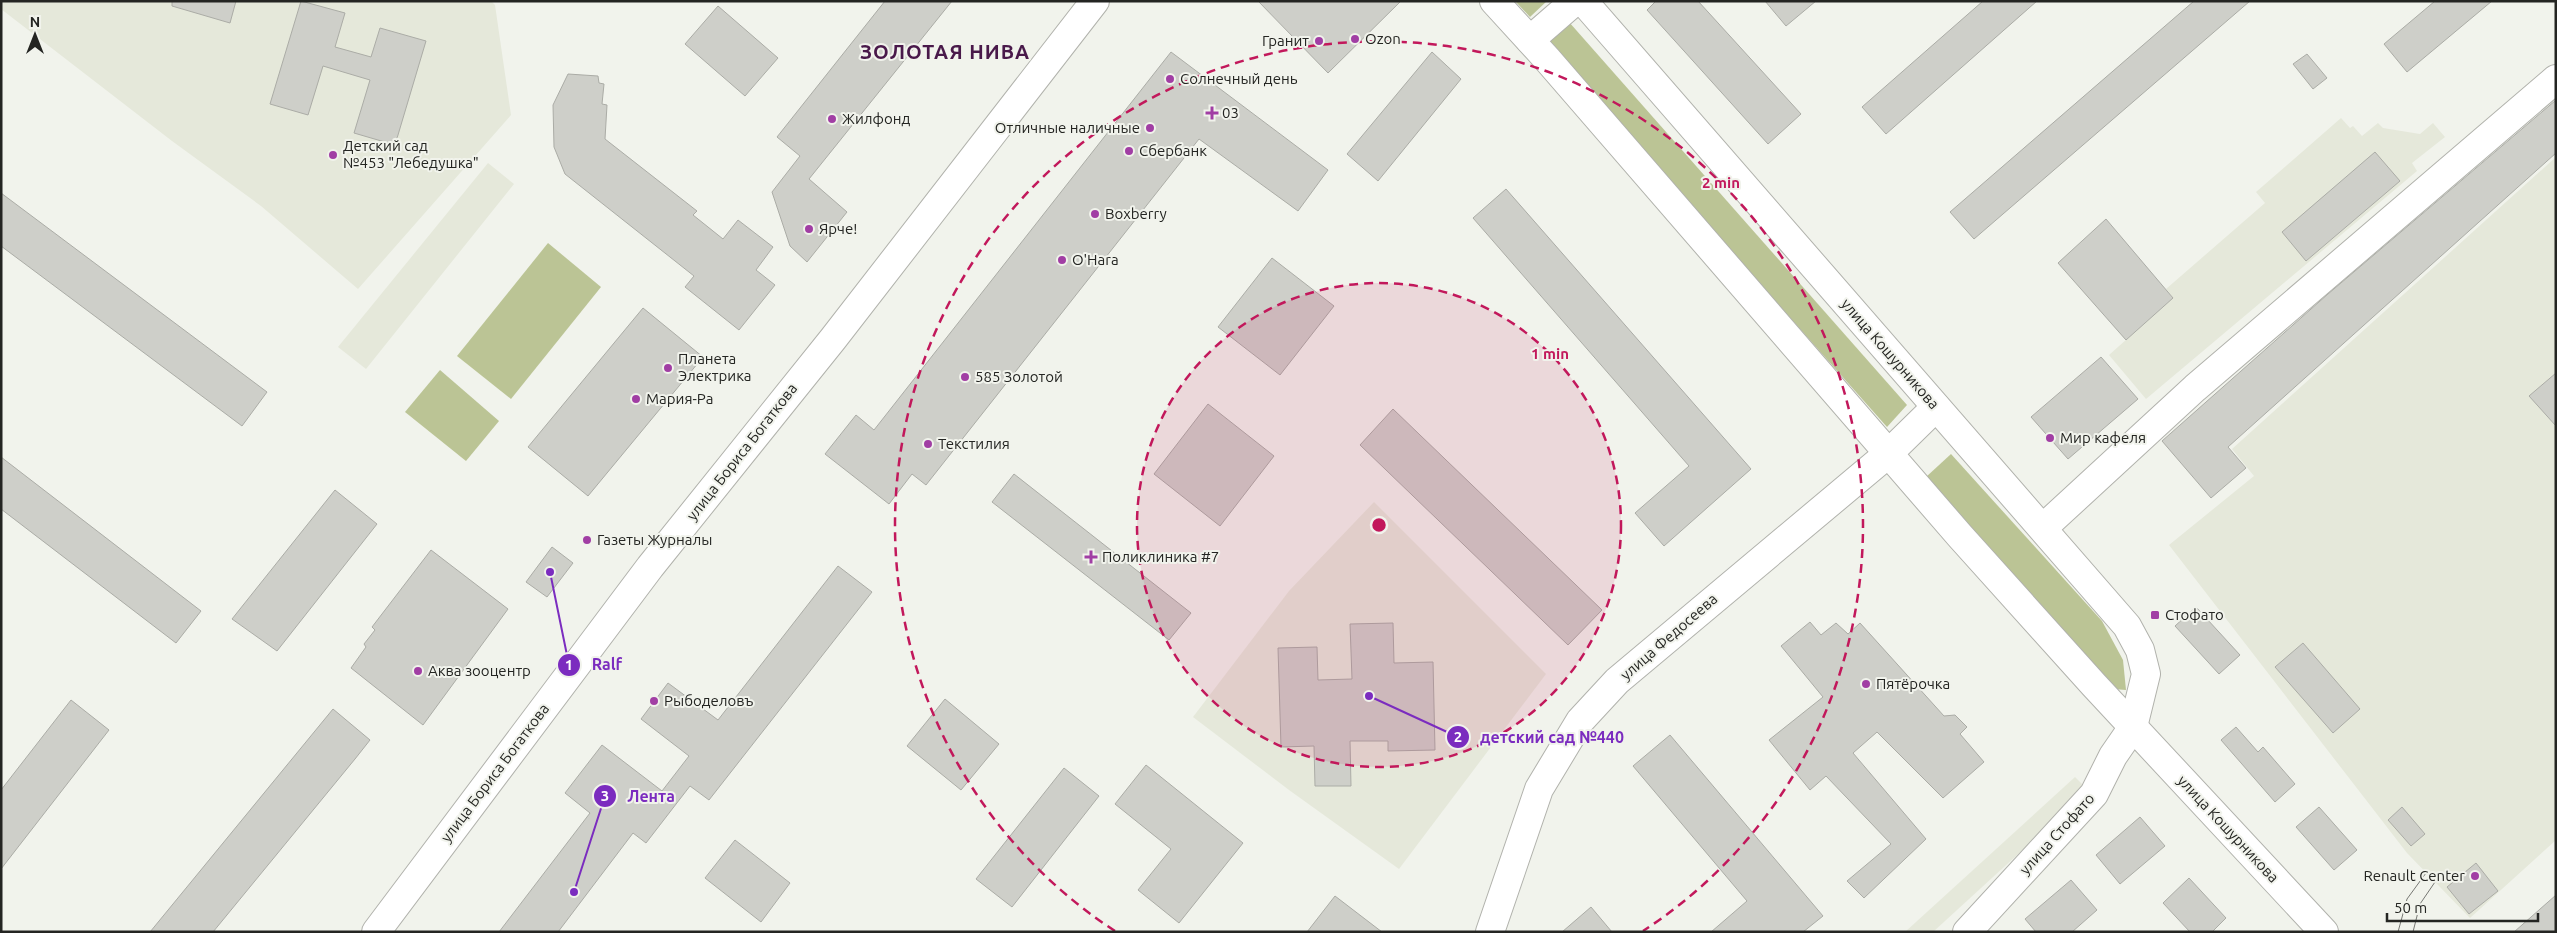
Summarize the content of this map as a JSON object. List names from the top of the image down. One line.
{"streets":{"main road":["улица Кошурникова","улица Бориса Богаткова","улица Федосеева","улица Стофато"]},"crossings":[["улица Кошурникова","улица Федосеева"],["улица Кошурникова","улица Стофато"]],"districts":["ЗОЛОТАЯ НИВА"],"places":{"other":["Ozon","Гранит","Солнечный день","Жилфонд","Отличные наличные","Сбербанк","Детский сад №453 \"Лебедушка\"","Boxberry","Ярче!","O'Hara","Планета Электрика","585 Золотой","Мария-Ра","Мир кафеля","Текстилия","Газеты Журналы","Ralf","Аква зооцентр","Пятёрочка","детский сад №440","Рыбоделовъ","Renault Center","Лента"],"health":["03","Поликлиника #7"],"transit":["Стофато"]},"scale_bar":"50 m","north":"top","rings":["2 min","1 min"]}
